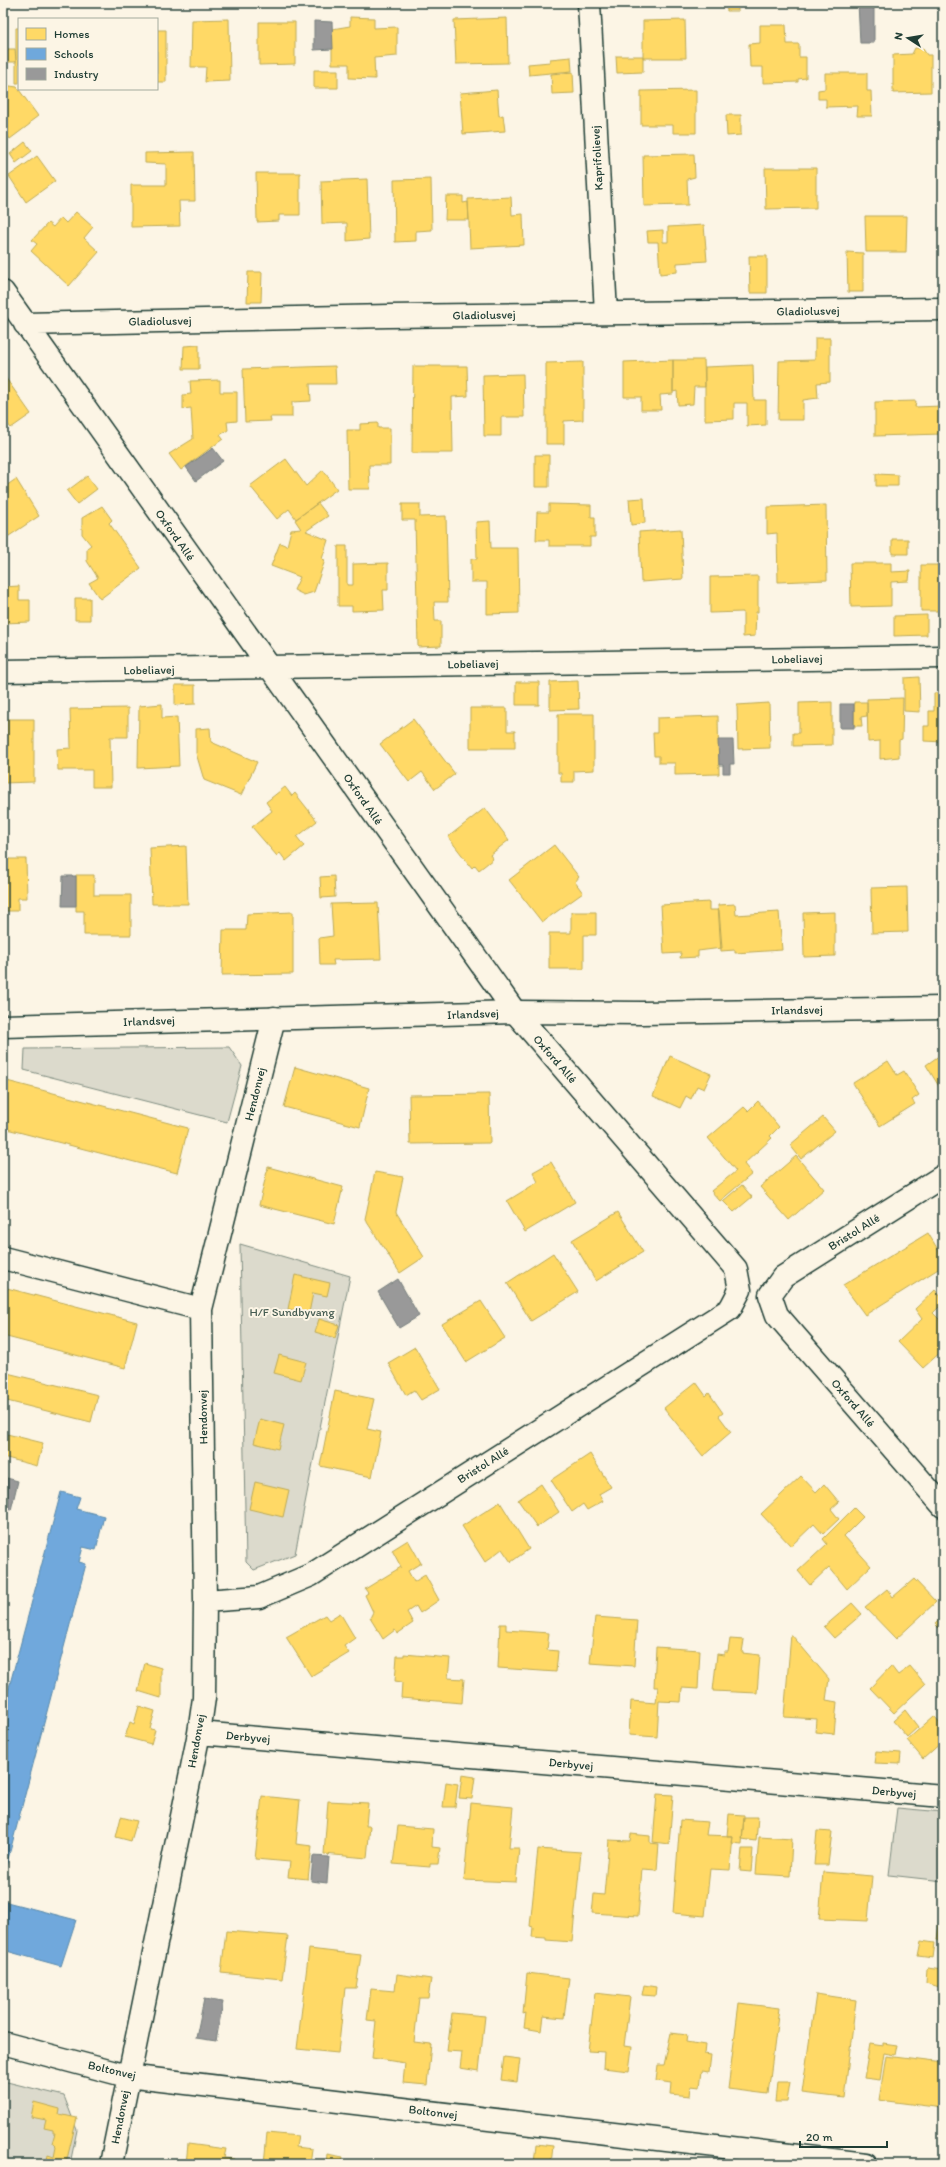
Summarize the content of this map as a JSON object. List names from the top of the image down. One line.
{"streets":{"street":["Kaprifolievej","Gladiolusvej","Oxford Allé","Lobeliavej","Irlandsvej","Hendonvej","Bristol Allé","Derbyvej","Boltonvej"]},"crossings":[["Kaprifolievej","Gladiolusvej"],["Gladiolusvej","Oxford Allé"],["Oxford Allé","Lobeliavej"],["Oxford Allé","Irlandsvej"],["Oxford Allé","Bristol Allé"],["Irlandsvej","Hendonvej"],["Hendonvej","Bristol Allé"],["Hendonvej","Derbyvej"],["Hendonvej","Boltonvej"]],"parks":["H/F Sundbyvang"],"legend":["Homes","Schools","Industry"],"scale_bar":"20 m","north":"left"}
